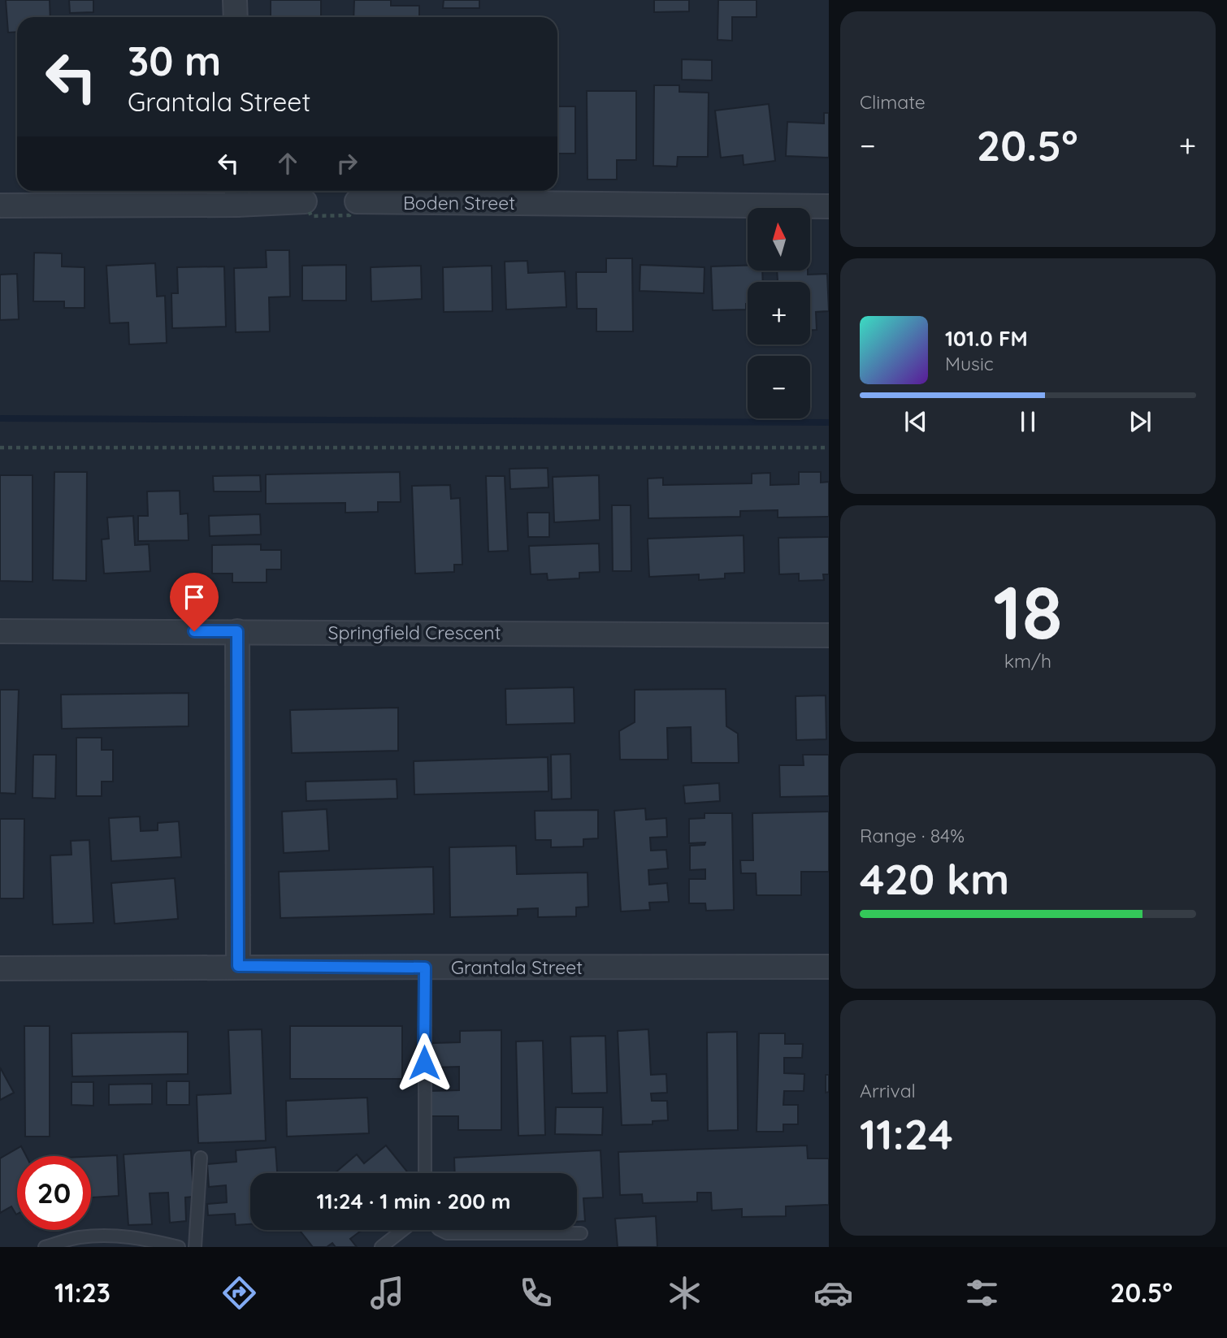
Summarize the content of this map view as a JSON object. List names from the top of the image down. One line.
{"streets":{"street":["Boden Street","Springfield Crescent","Grantala Street"]},"north":"top","page":{"tile":["Climate",["18","km/h"],["Range · 84%","420 km"],["Arrival","11:24"]],"turn":["30 m","Grantala Street"],"heat":["−","20.5°","+"],"map_buttons":["+","−"],"song":["101.0 FM","Music"],"limit":"20","trip":"11:24 · 1 min · 200 m","tabs":["11:23","20.5°"]}}
